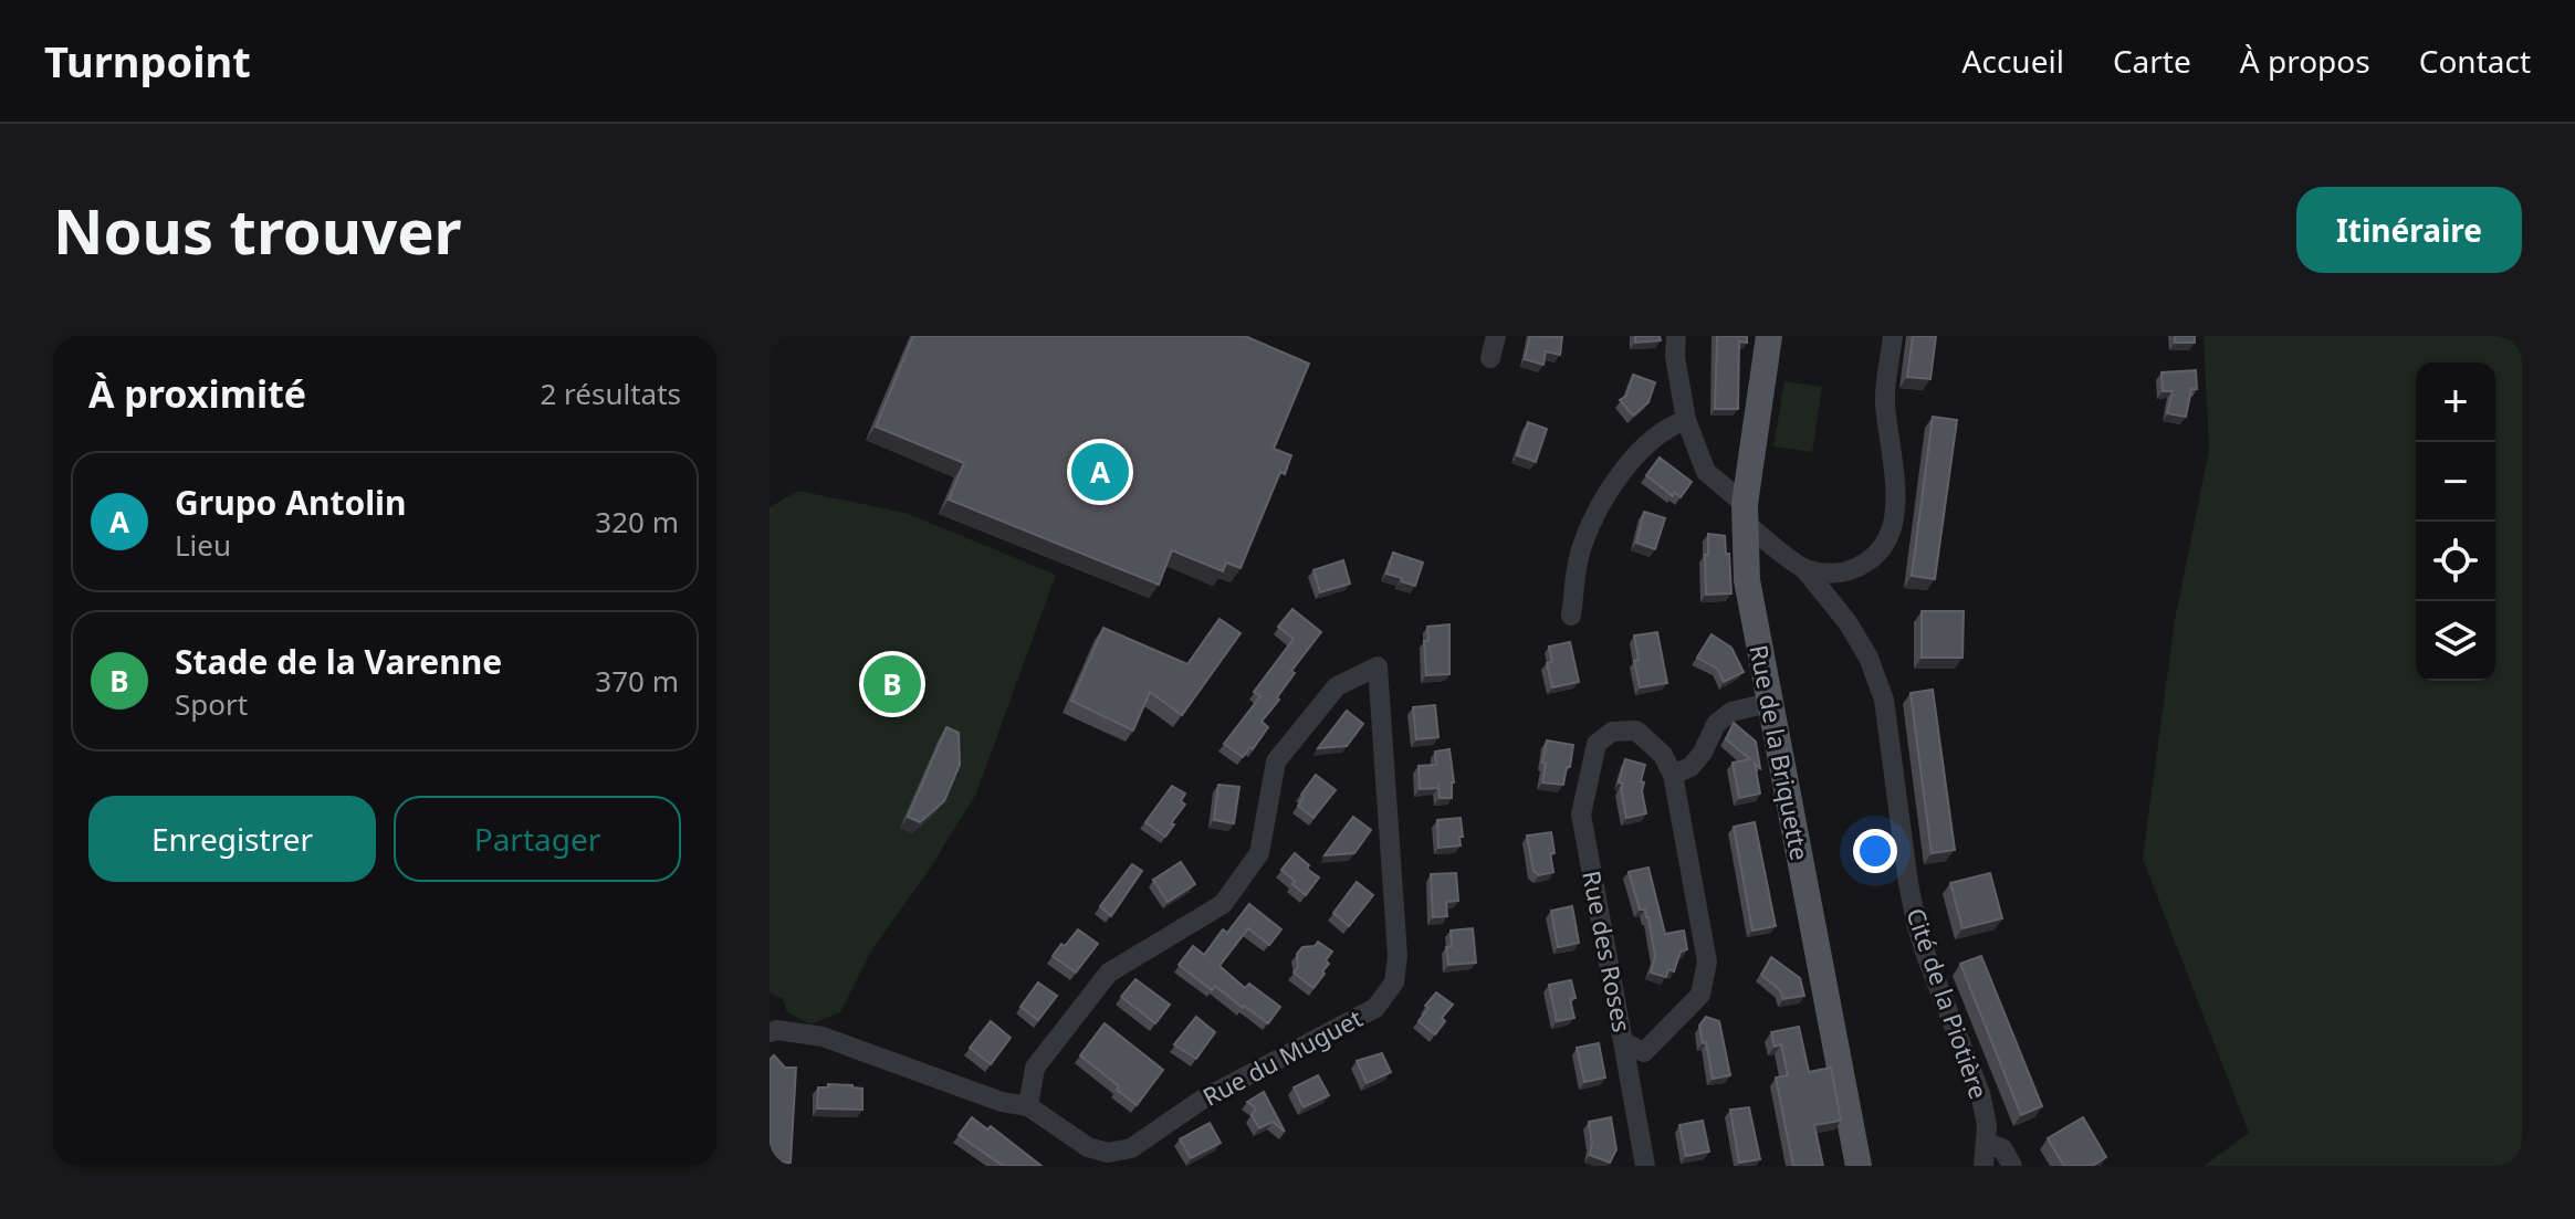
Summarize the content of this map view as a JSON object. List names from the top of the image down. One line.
{"streets":{"main road":["Rue de la Briquette"],"street":["Rue des Roses","Cité de la Piotière","Rue du Muguet"]},"crossings":[["Rue de la Briquette","Cité de la Piotière"]],"page":{"header":"Turnpoint","nav":["Accueil","Carte","À propos","Contact"],"buttons":["Itinéraire",["Enregistrer","Partager"]],"title":"Nous trouver","heading":["À proximité","2 résultats"],"map_buttons":["+","−"],"pins":["A","B"],"list":[{"mark":"A","name":"Grupo Antolin","note":"Lieu","value":"320 m"},{"mark":"B","name":"Stade de la Varenne","note":"Sport","value":"370 m"}]}}
